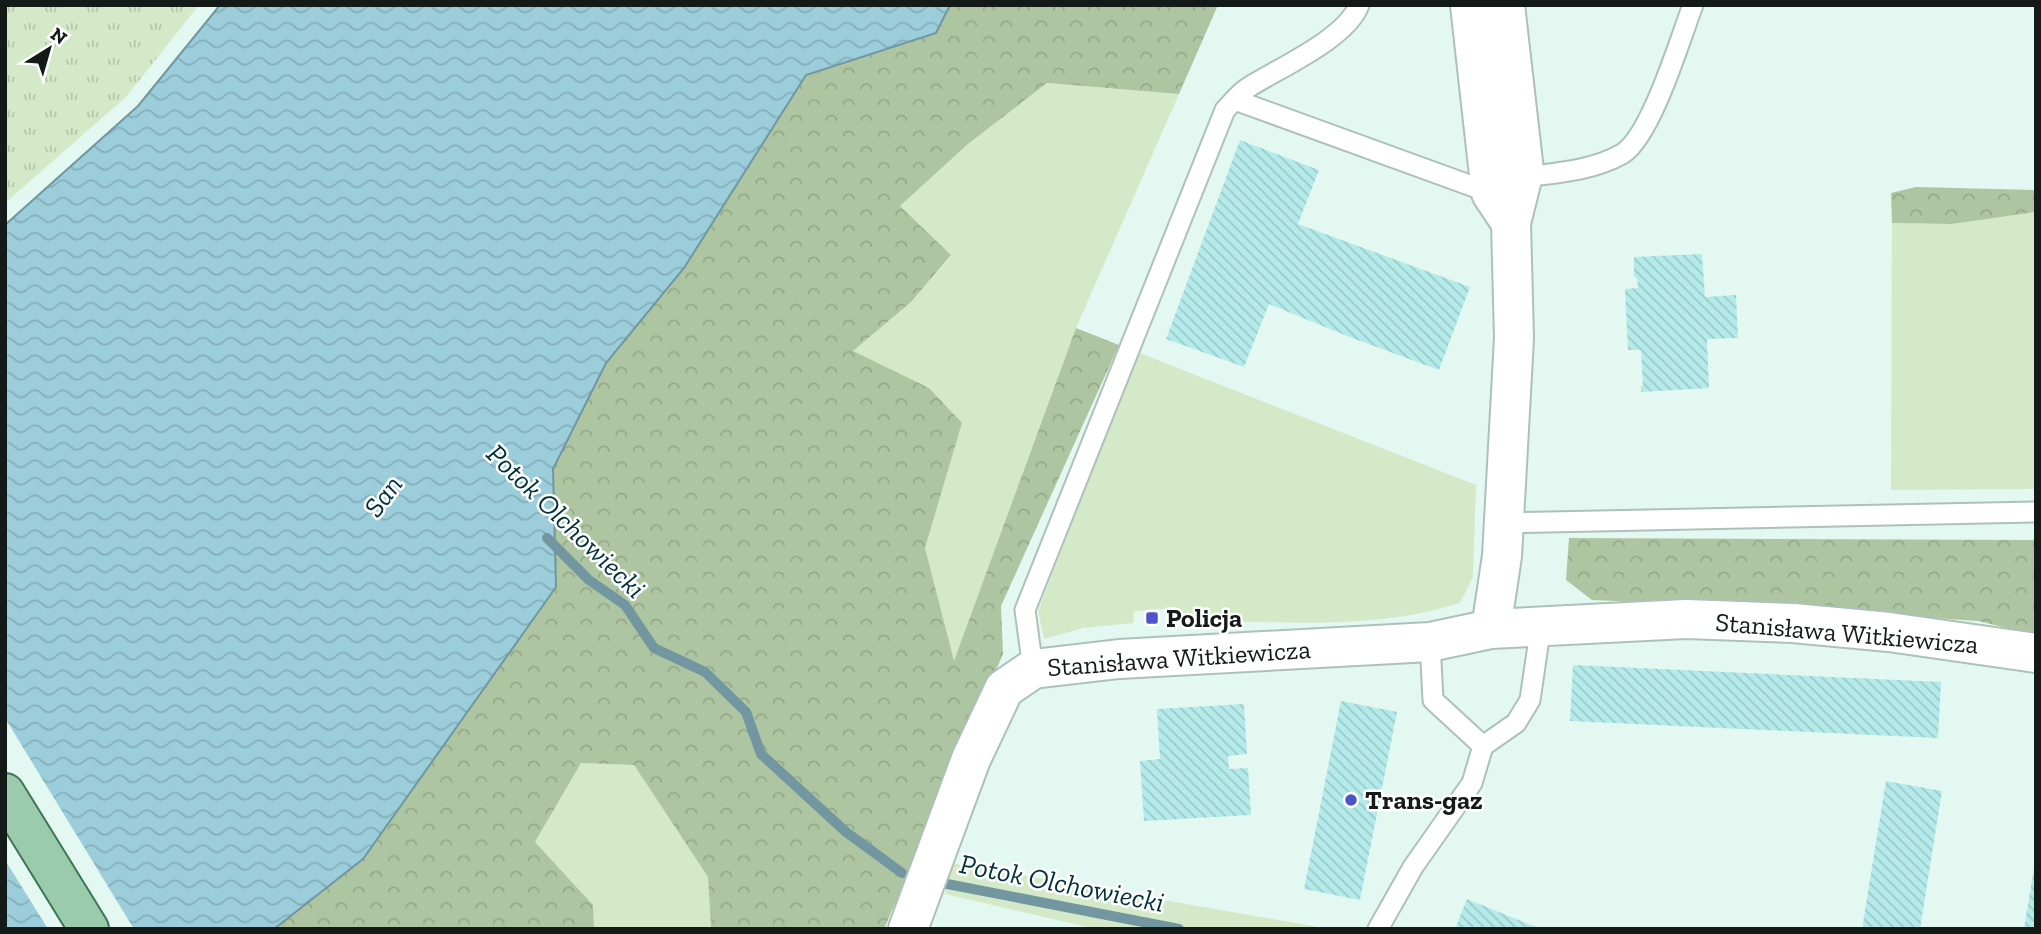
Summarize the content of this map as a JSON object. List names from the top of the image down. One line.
{"streets":{"street":["Stanisława Witkiewicza"]},"water":["San","Potok Olchowiecki"],"places":{"transit":["Policja"],"other":["Trans-gaz"]},"north":"top right"}
